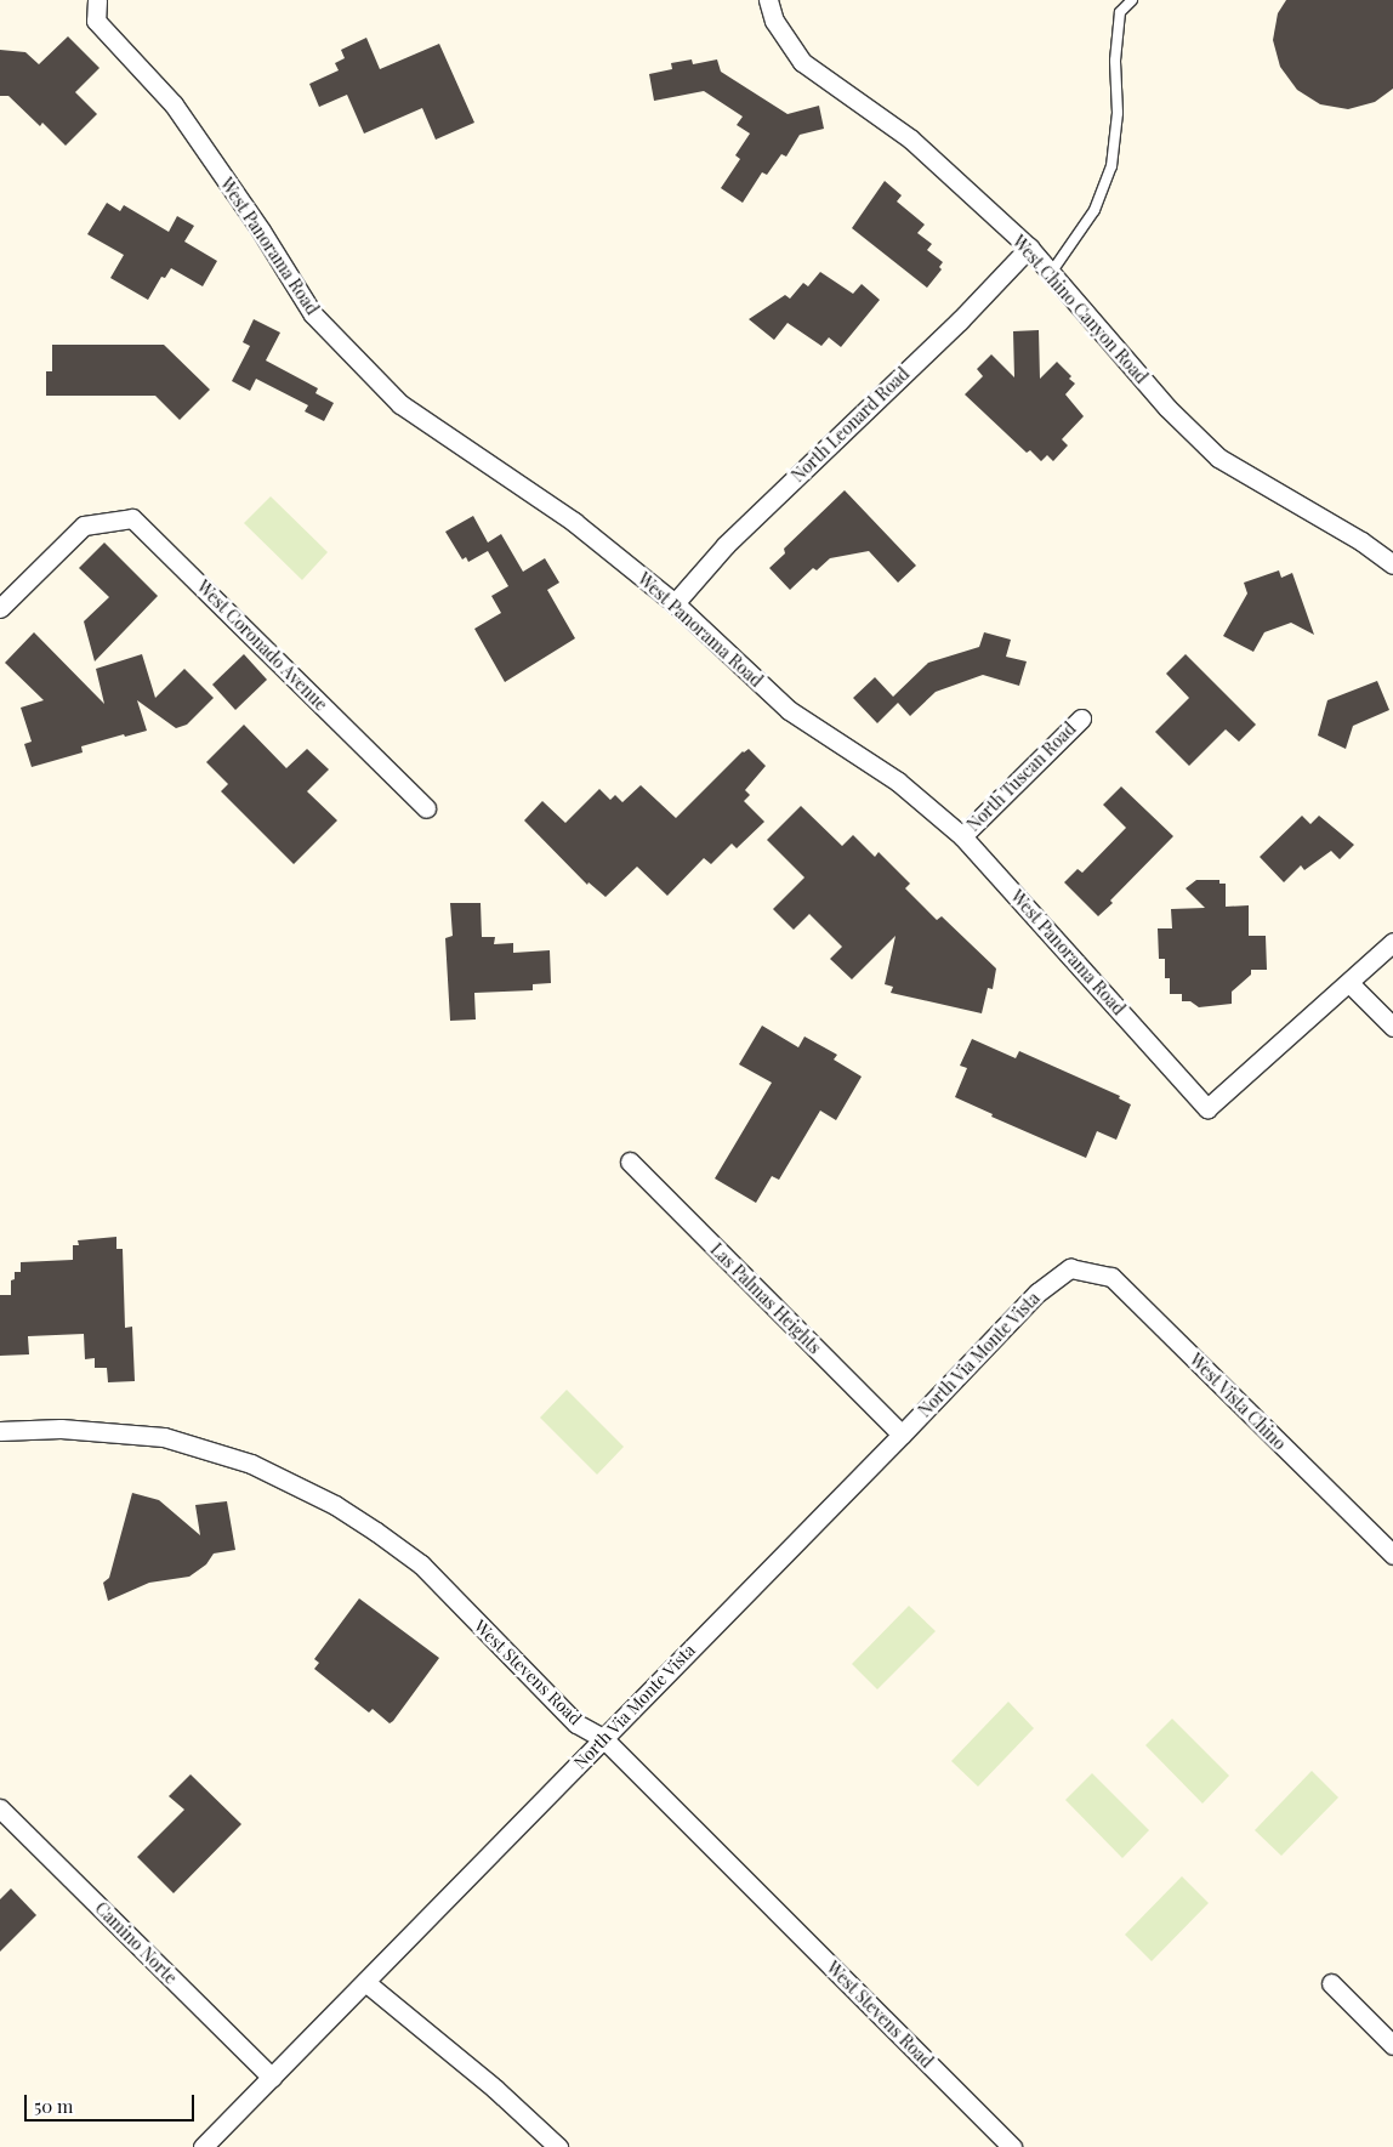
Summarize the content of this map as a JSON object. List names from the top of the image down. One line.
{"streets":{"street":["West Panorama Road","West Chino Canyon Road","North Leonard Road","West Coronado Avenue","North Tuscan Road","Las Palmas Heights","North Via Monte Vista","West Vista Chino","West Stevens Road","Camino Norte"]},"crossings":[["West Panorama Road","North Leonard Road"],["West Panorama Road","North Tuscan Road"],["West Chino Canyon Road","North Leonard Road"],["Las Palmas Heights","North Via Monte Vista"],["North Via Monte Vista","West Vista Chino"],["North Via Monte Vista","West Stevens Road"],["North Via Monte Vista","Camino Norte"]],"scale_bar":"50 m"}
